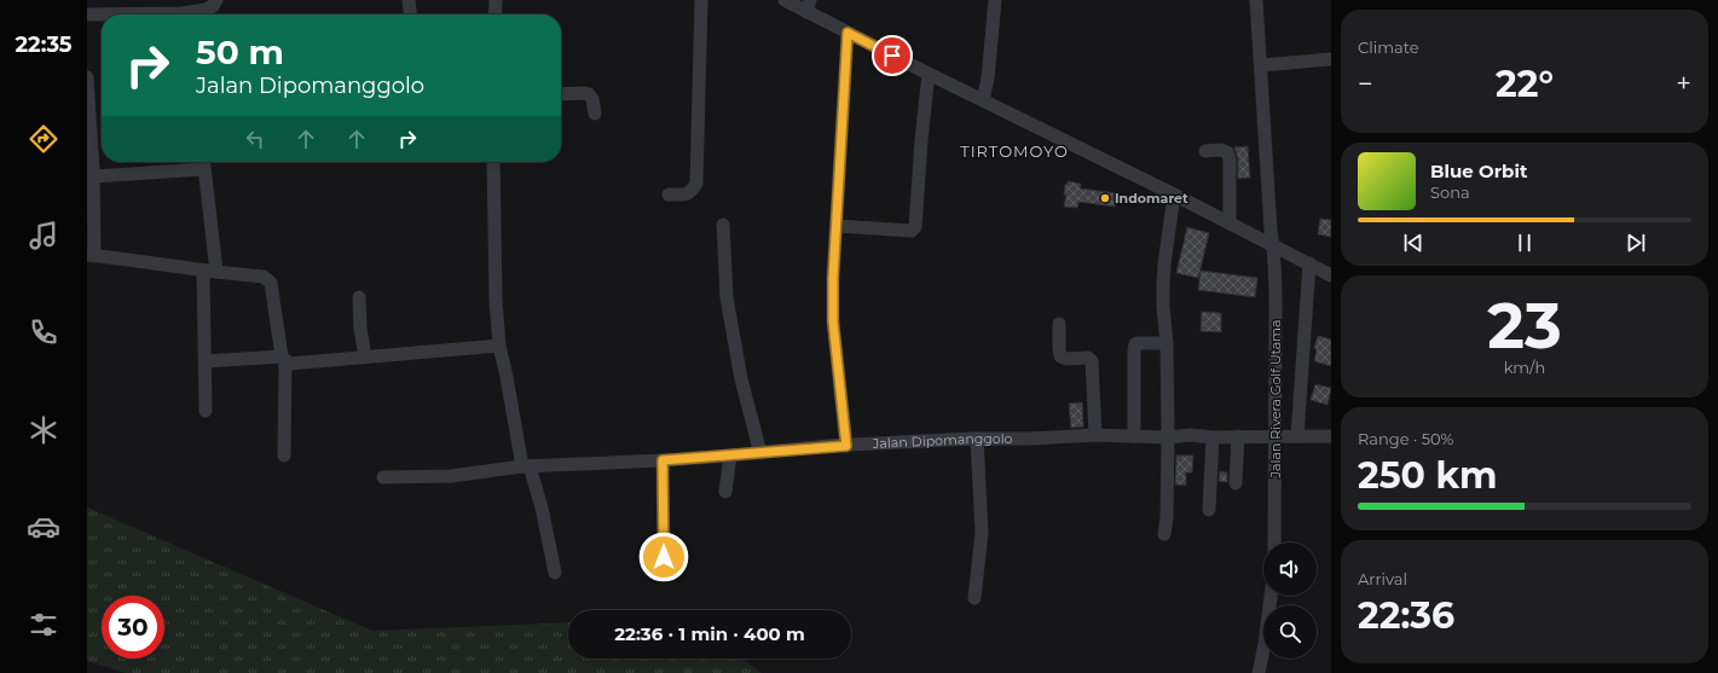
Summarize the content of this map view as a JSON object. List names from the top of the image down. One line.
{"streets":{"street":["Jalan Rivera Golf Utama","Jalan Dipomanggolo"]},"crossings":[["Jalan Rivera Golf Utama","Jalan Dipomanggolo"]],"districts":["TIRTOMOYO"],"places":["Indomaret"],"page":{"tabs":"22:35","tile":["Climate",["23","km/h"],["Range · 50%","250 km"],["Arrival","22:36"]],"turn":["50 m","Jalan Dipomanggolo"],"heat":["−","22°","+"],"song":["Blue Orbit","Sona"],"limit":"30","trip":"22:36 · 1 min · 400 m"}}
